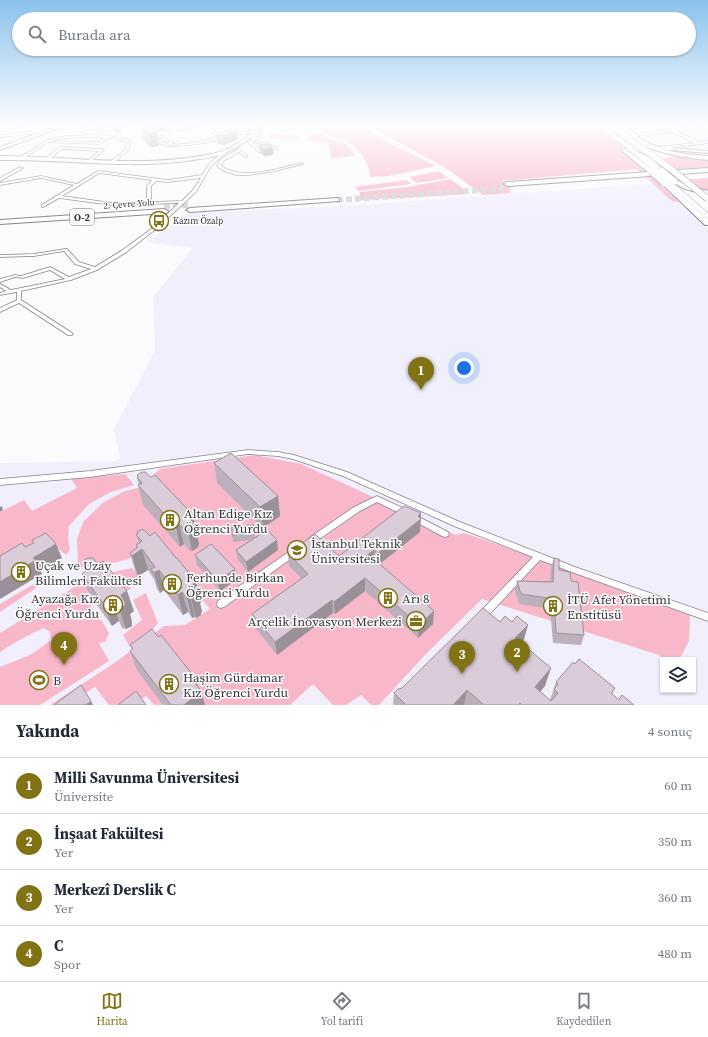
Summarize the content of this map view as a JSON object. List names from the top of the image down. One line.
{"streets":{"highway":["2. Çevre Yolu","O-2"]},"places":{"bus stop":["Kazım Özalp"],"building":["Altan Edige Kız Öğrenci Yurdu","Uçak ve Uzay Bilimleri Fakültesi","Ferhunde Birkan Öğrenci Yurdu","Arı 8","Ayazağa Kız Öğrenci Yurdu","İTÜ Afet Yönetimi Enstitüsü","Haşim Gürdamar Kız Öğrenci Yurdu"],"school or university":["İstanbul Teknik Üniversitesi"],"office":["Arçelik İnovasyon Merkezi"],"sports":["B"]},"page":{"search":"Burada ara","pins":["1","4","2","3"],"heading":["Yakında","4 sonuç"],"list":[{"mark":"1","name":"Milli Savunma Üniversitesi","note":"Üniversite","value":"60 m"},{"mark":"2","name":"İnşaat Fakültesi","note":"Yer","value":"350 m"},{"mark":"3","name":"Merkezî Derslik C","note":"Yer","value":"360 m"},{"mark":"4","name":"C","note":"Spor","value":"480 m"}],"nav":["Harita","Yol tarifi","Kaydedilen"]}}
